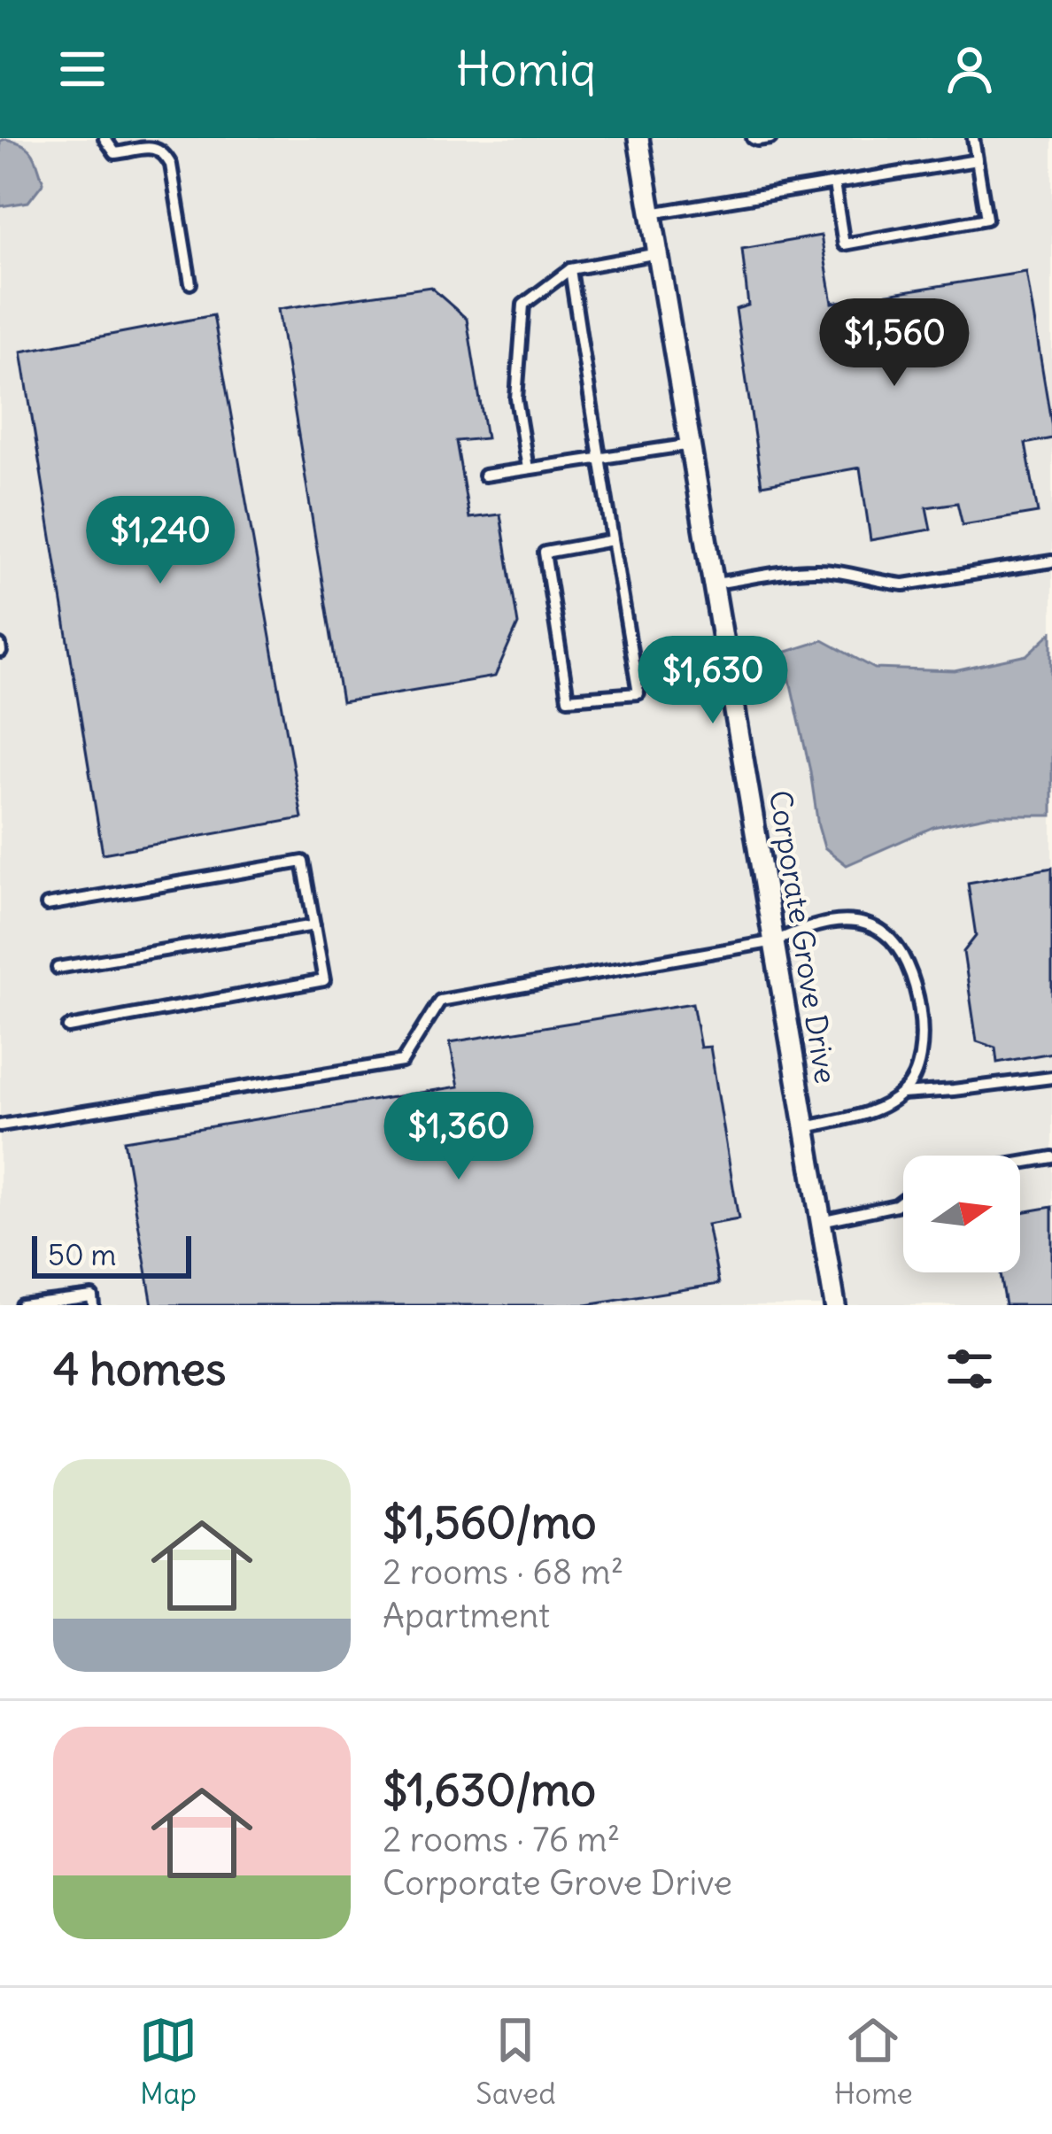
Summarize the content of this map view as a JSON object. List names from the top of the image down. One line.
{"streets":{"street":["Corporate Grove Drive"]},"scale_bar":"50 m","north":"right","page":{"header":"Homiq","price":["$1,560","$1,240","$1,630","$1,360"],"scale":"50 m","heading":"4 homes","list":[{"name":"$1,560/mo","note":"2 rooms · 68 m² · Apartment"},{"name":"$1,630/mo","note":"2 rooms · 76 m² · Corporate Grove Drive"}],"tabs":["Map","Saved","Home"]}}
